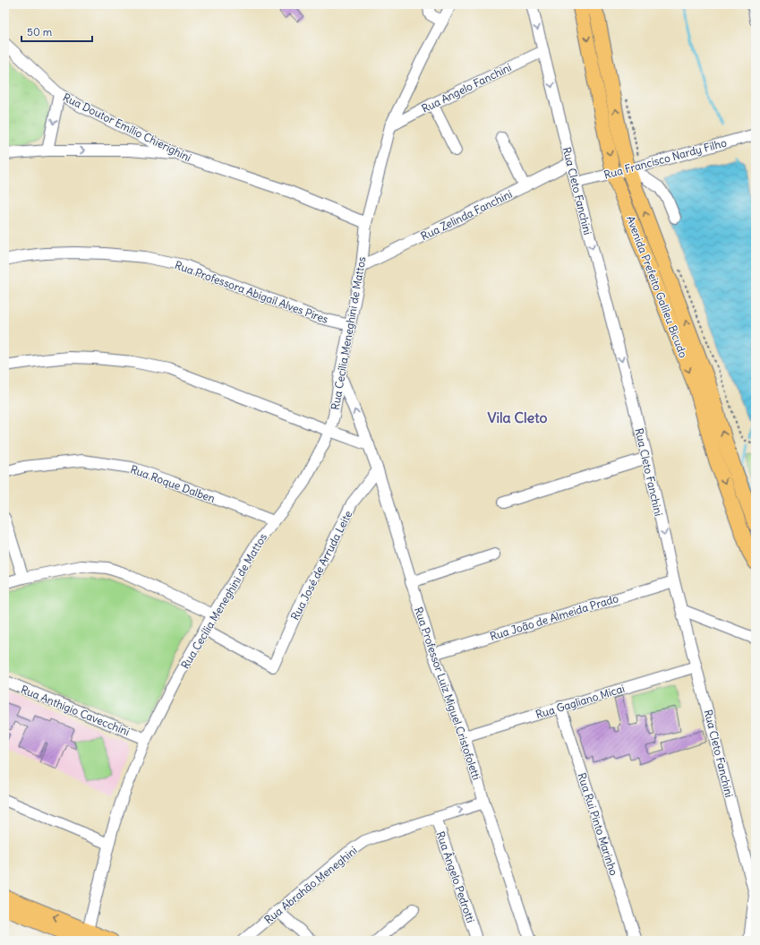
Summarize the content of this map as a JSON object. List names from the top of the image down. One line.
{"streets":{"main road":["Avenida Prefeito Galileu Bicudo"],"street":["Rua Angelo Fanchini","Rua Doutor Emílio Chierighini","Rua Francisco Nardy Filho","Rua Cleto Fanchini","Rua Zelinda Fanchini","Rua Professora Abigail Alves Pires","Rua Cecília Meneghini de Mattos","Rua Roque Dalben","Rua José de Arruda Leite","Rua João de Almeida Prado","Rua Professor Luiz Miguel Cristofoletti","Rua Gagliano Micai","Rua Anthigio Cavecchini","Rua Rui Pinto Marinho","Rua Ângelo Pedrotti","Rua Abrahão Meneghini"]},"crossings":[["Rua Angelo Fanchini","Rua Cleto Fanchini"],["Rua Angelo Fanchini","Rua Cecília Meneghini de Mattos"],["Rua Doutor Emílio Chierighini","Rua Cecília Meneghini de Mattos"],["Rua Francisco Nardy Filho","Rua Cleto Fanchini"],["Rua Francisco Nardy Filho","Avenida Prefeito Galileu Bicudo"],["Rua Cleto Fanchini","Rua Zelinda Fanchini"],["Rua Cleto Fanchini","Rua João de Almeida Prado"],["Rua Cleto Fanchini","Rua Gagliano Micai"],["Rua Zelinda Fanchini","Rua Cecília Meneghini de Mattos"],["Rua Professora Abigail Alves Pires","Rua Cecília Meneghini de Mattos"],["Rua Cecília Meneghini de Mattos","Rua Roque Dalben"],["Rua Cecília Meneghini de Mattos","Rua José de Arruda Leite"],["Rua Cecília Meneghini de Mattos","Rua Professor Luiz Miguel Cristofoletti"],["Rua Cecília Meneghini de Mattos","Rua Anthigio Cavecchini"],["Rua José de Arruda Leite","Rua Professor Luiz Miguel Cristofoletti"],["Rua João de Almeida Prado","Rua Professor Luiz Miguel Cristofoletti"],["Rua Professor Luiz Miguel Cristofoletti","Rua Gagliano Micai"],["Rua Professor Luiz Miguel Cristofoletti","Rua Abrahão Meneghini"],["Rua Gagliano Micai","Rua Rui Pinto Marinho"],["Rua Ângelo Pedrotti","Rua Abrahão Meneghini"]],"one_way":["Rua Cleto Fanchini"],"districts":["Vila Cleto"],"scale_bar":"50 m"}
